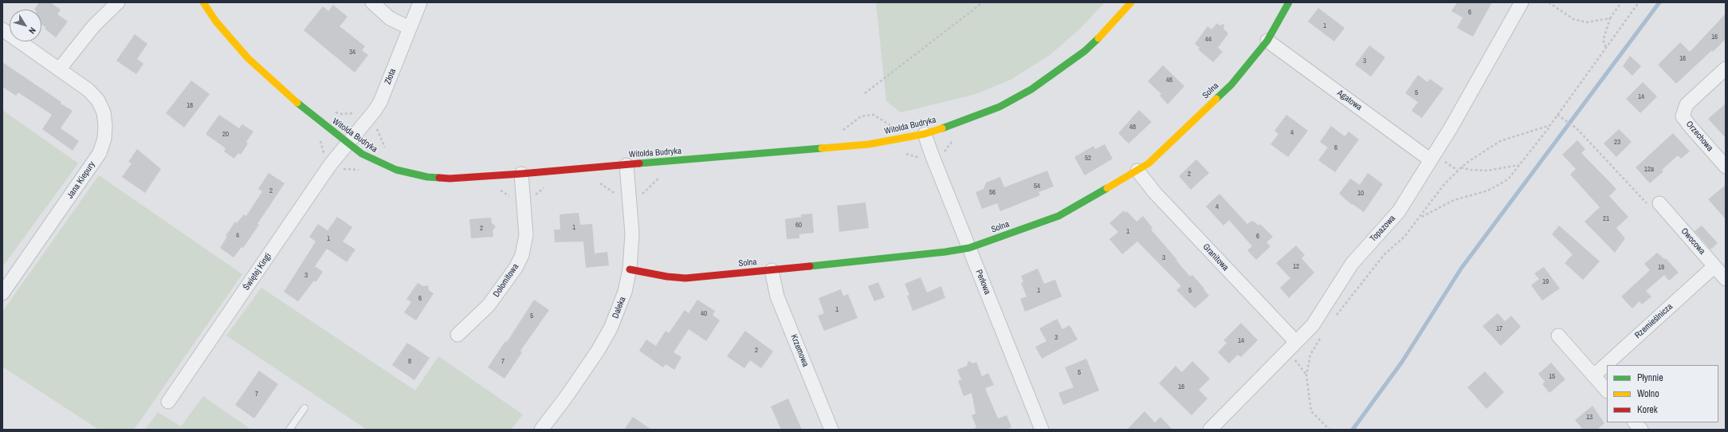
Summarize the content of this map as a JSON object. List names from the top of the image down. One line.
{"streets":{"street":["Złota","Solna","Agatowa","Witolda Budryka","Orzechowa","Jana Kiepury","Topazowa","Owocowa","Granitowa","Świętej Kingi","Dolomitowa","Perłowa","Daleka","Rzemieślnicza","Krzemowa"]},"crossings":[["Złota","Witolda Budryka"],["Złota","Świętej Kingi"],["Solna","Agatowa"],["Solna","Granitowa"],["Solna","Perłowa"],["Solna","Daleka"],["Solna","Krzemowa"],["Agatowa","Topazowa"],["Witolda Budryka","Świętej Kingi"],["Witolda Budryka","Dolomitowa"],["Witolda Budryka","Perłowa"],["Witolda Budryka","Daleka"],["Topazowa","Granitowa"],["Owocowa","Rzemieślnicza"]],"house_numbers":["6","1","16","44","34","16","3","46","5","14","18","48","4","20","23","6","52","12a","2","54","2","56","10","4","21","60","1","2","1","4","6","1","3","12","19","3","19","1","5","6","1","40","5","17","3","14","2","8","7","5","15","16","7","13"],"legend":["Płynnie","Wolno","Korek"],"north":"bottom right"}
